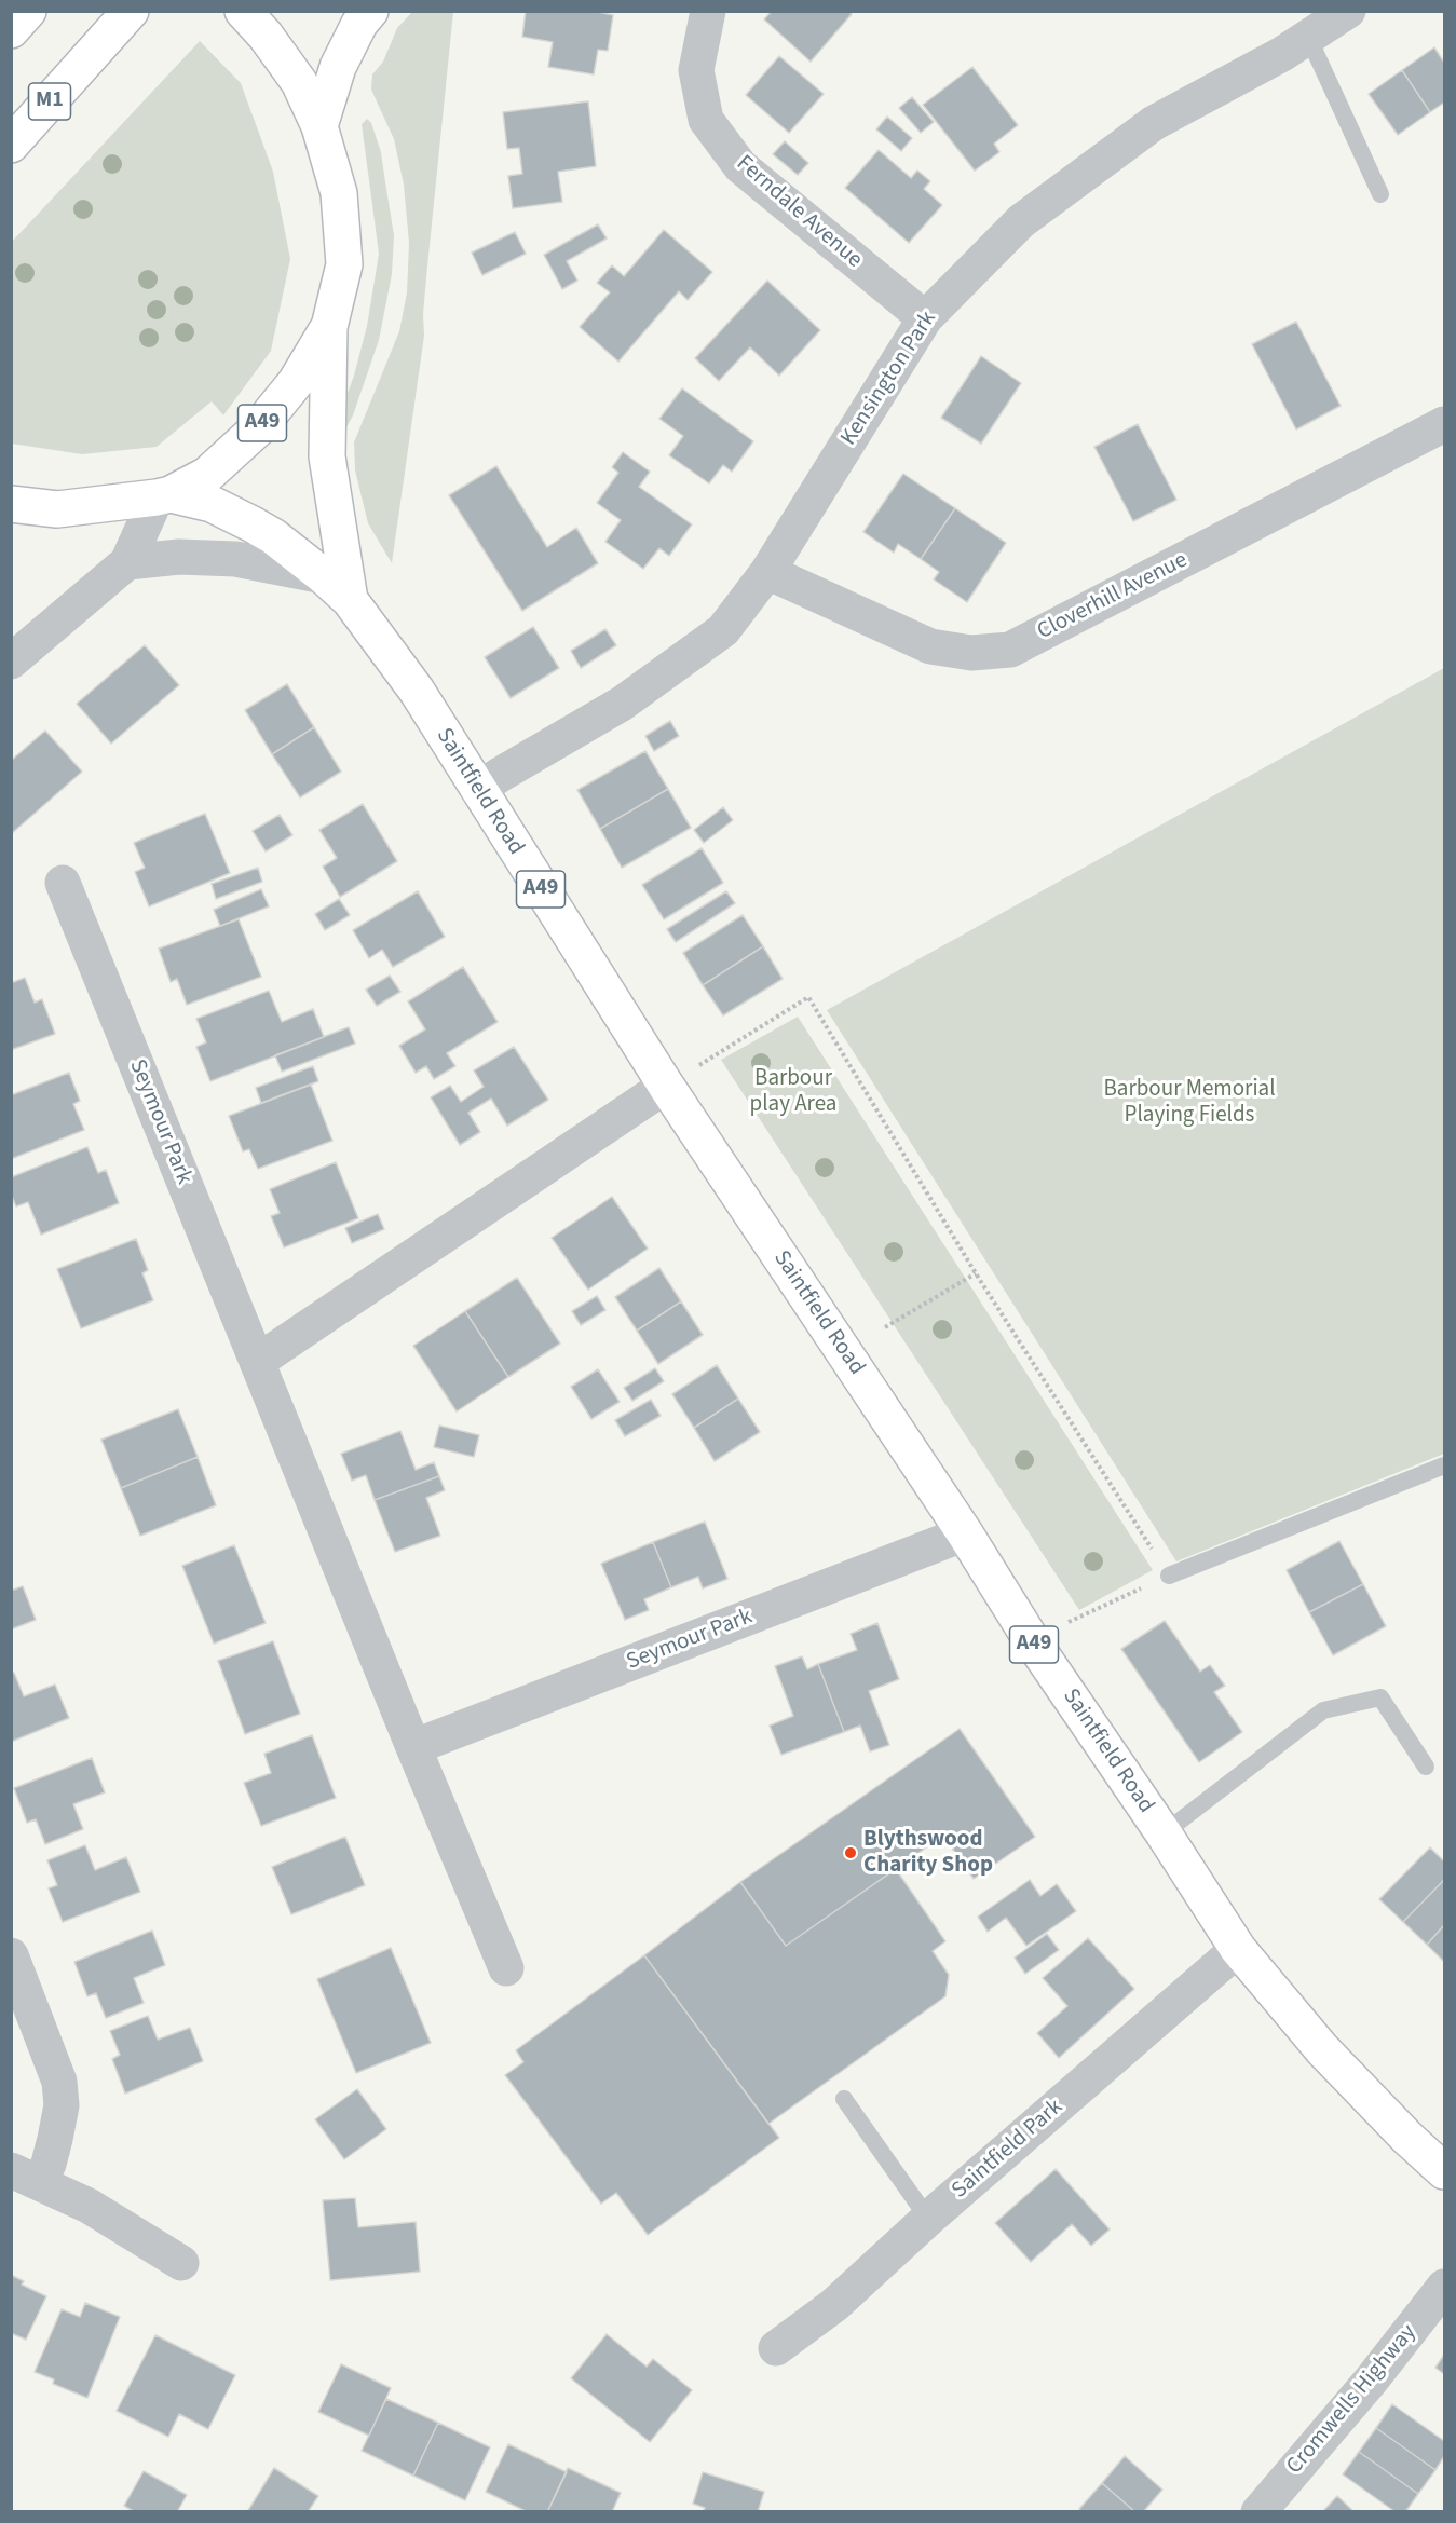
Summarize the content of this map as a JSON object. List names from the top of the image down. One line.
{"streets":{"main road":["M1","A49","Saintfield Road"],"street":["Ferndale Avenue","Kensington Park","Cloverhill Avenue","Seymour Park","Saintfield Park","Cromwells Highway"]},"crossings":[["Ferndale Avenue","Kensington Park"],["Kensington Park","Cloverhill Avenue"],["Kensington Park","Saintfield Road"],["A49","Saintfield Road"],["Saintfield Road","Seymour Park"],["Saintfield Road","Saintfield Park"]],"parks":["Barbour play Area","Barbour Memorial Playing Fields"],"places":["Blythswood Charity Shop"]}
